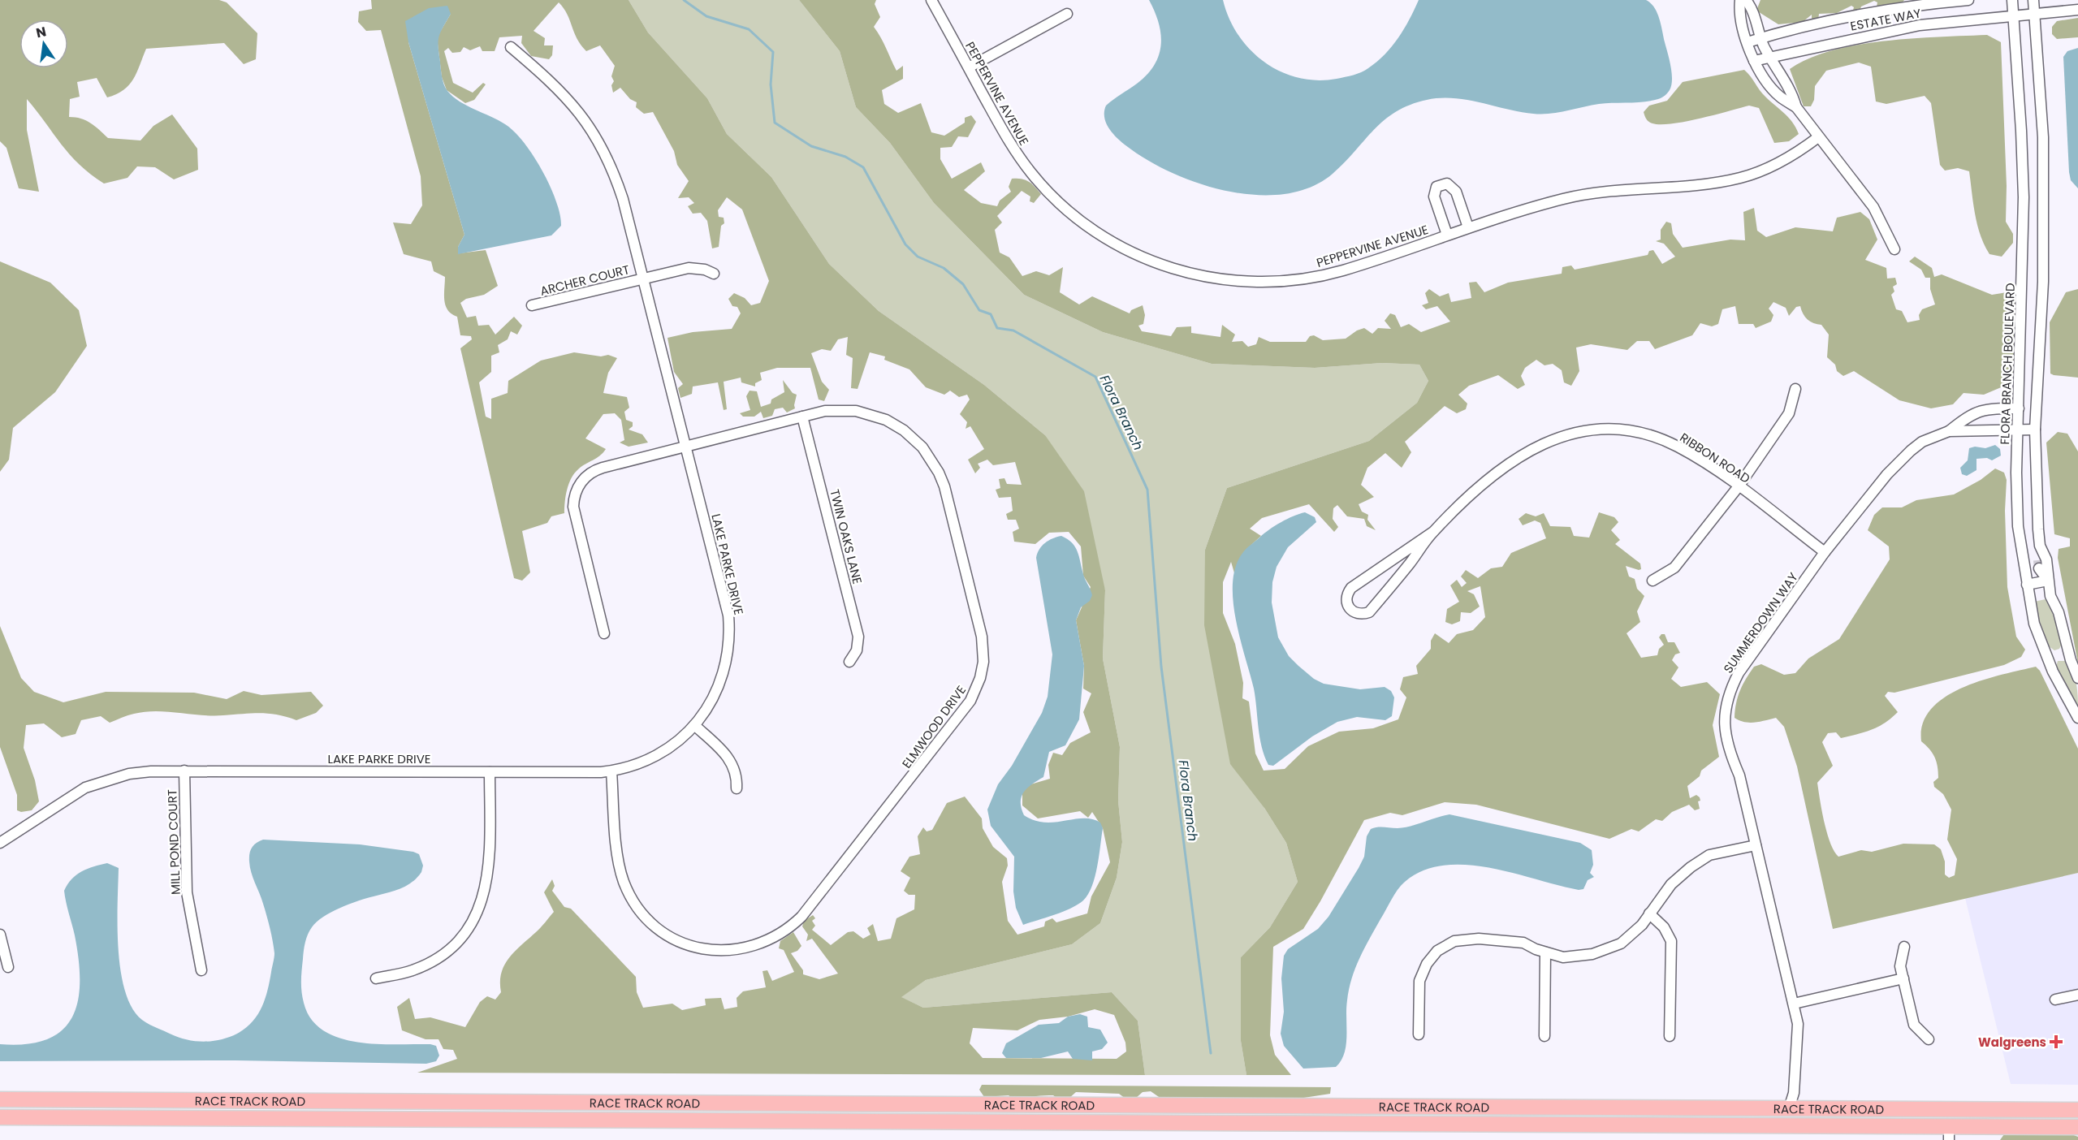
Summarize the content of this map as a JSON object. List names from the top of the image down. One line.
{"streets":{"main road":["RACE TRACK ROAD"],"street":["ESTATE WAY","PEPPERVINE AVENUE","ARCHER COURT","FLORA BRANCH BOULEVARD","RIBBON ROAD","TWIN OAKS LANE","LAKE PARKE DRIVE","SUMMERDOWN WAY","ELMWOOD DRIVE","MILL POND COURT"]},"crossings":[["ESTATE WAY","FLORA BRANCH BOULEVARD"],["ARCHER COURT","LAKE PARKE DRIVE"],["FLORA BRANCH BOULEVARD","SUMMERDOWN WAY"],["RIBBON ROAD","SUMMERDOWN WAY"],["TWIN OAKS LANE","ELMWOOD DRIVE"],["LAKE PARKE DRIVE","ELMWOOD DRIVE"],["LAKE PARKE DRIVE","MILL POND COURT"],["SUMMERDOWN WAY","RACE TRACK ROAD"]],"water":["Flora Branch"],"places":{"health":["Walgreens"]},"north":"top"}
